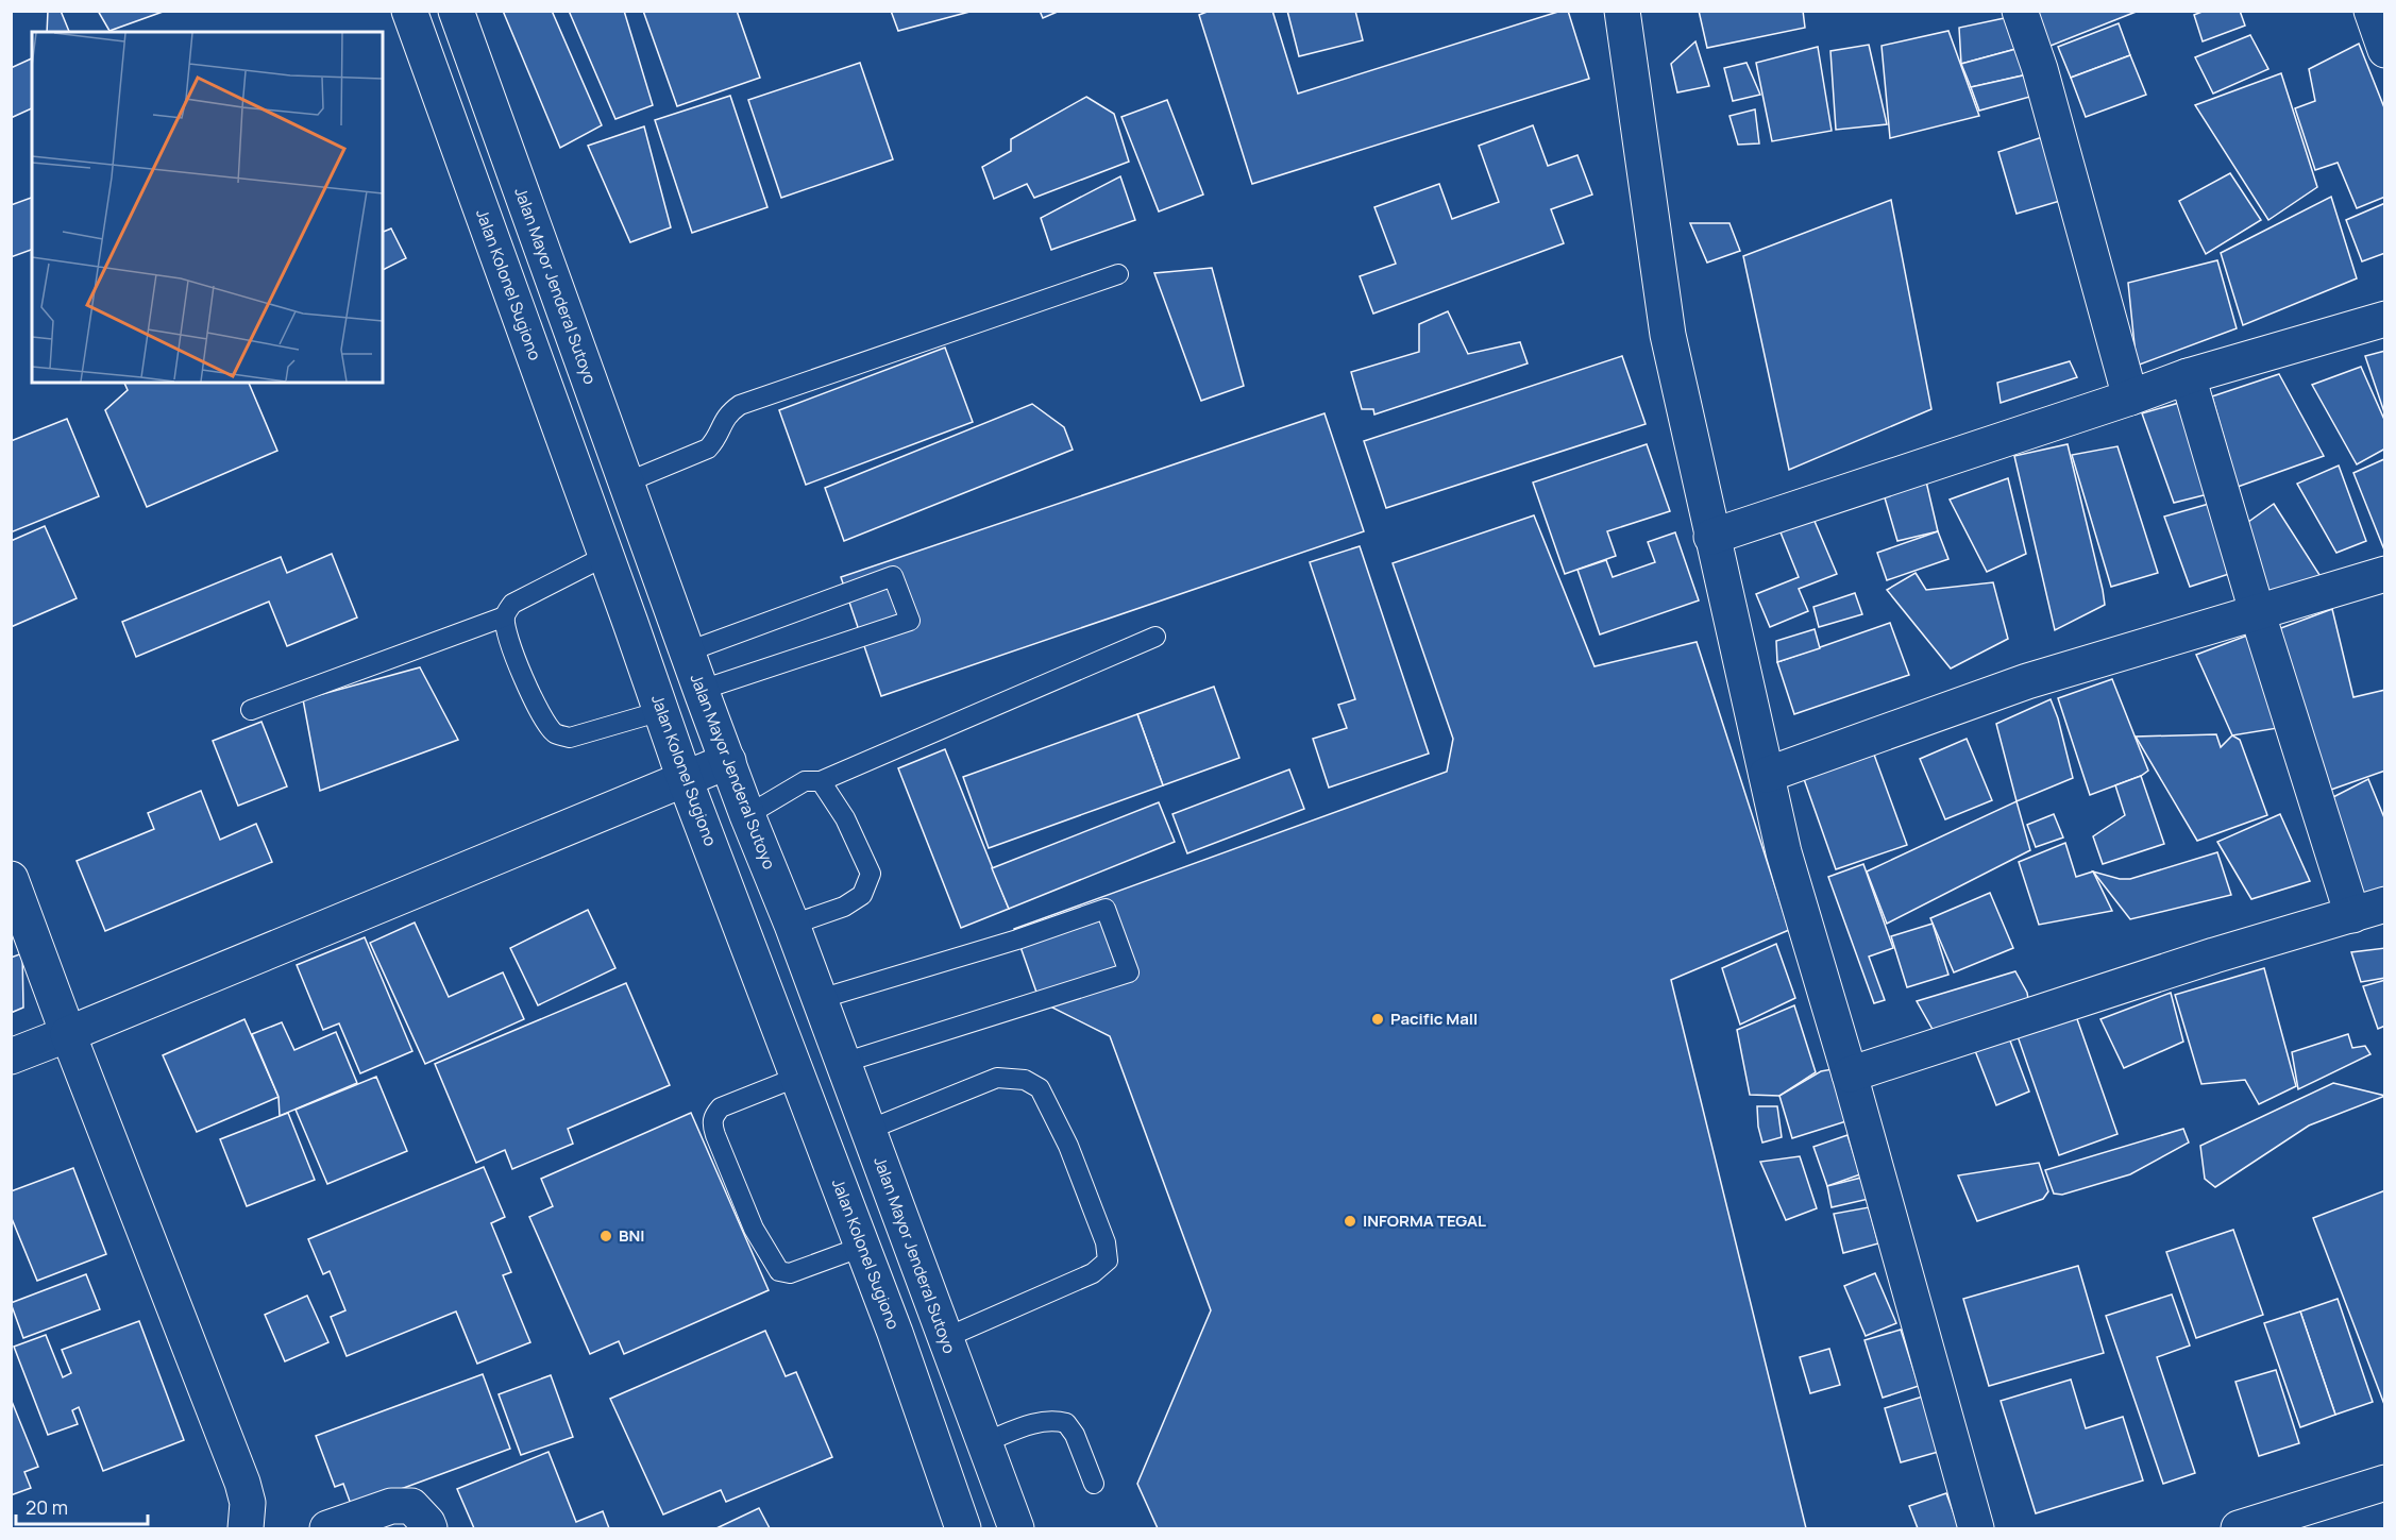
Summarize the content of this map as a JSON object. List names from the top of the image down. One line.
{"streets":{"main road":["Jalan Kolonel Sugiono","Jalan Mayor Jenderal Sutoyo"]},"places":["Pacific Mall","INFORMA TEGAL","BNI"],"scale_bar":"20 m"}
